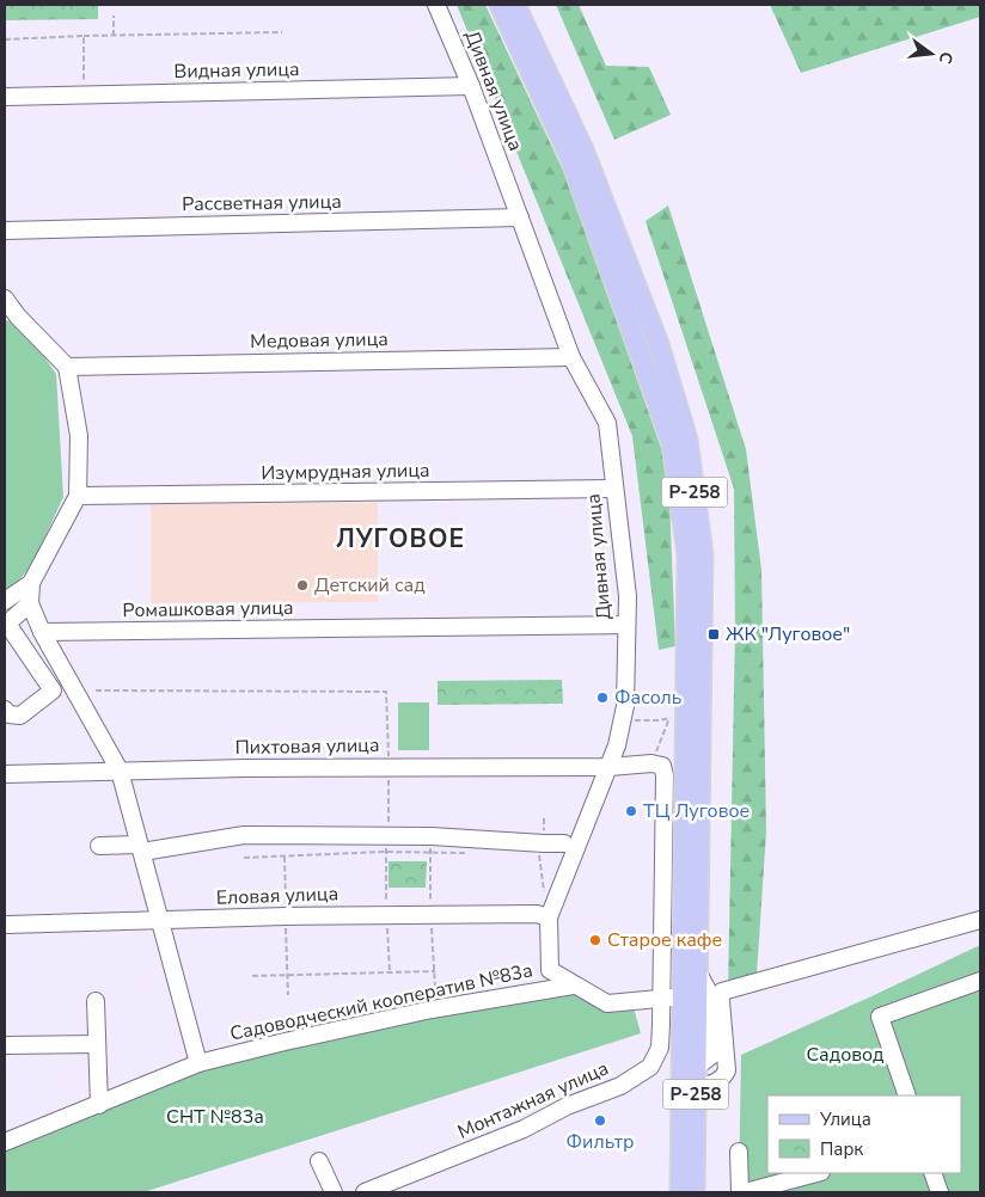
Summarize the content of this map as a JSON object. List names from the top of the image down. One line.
{"streets":{"main road":["Р-258"],"street":["Видная улица","Дивная улица","Рассветная улица","Медовая улица","Изумрудная улица","Ромашковая улица","Пихтовая улица","Еловая улица","Садоводческий кооператив №83а","Монтажная улица"]},"crossings":[["Видная улица","Дивная улица"],["Дивная улица","Рассветная улица"],["Дивная улица","Медовая улица"],["Дивная улица","Изумрудная улица"],["Дивная улица","Р-258"],["Дивная улица","Ромашковая улица"],["Дивная улица","Пихтовая улица"],["Дивная улица","Еловая улица"],["Дивная улица","Садоводческий кооператив №83а"],["Дивная улица","Монтажная улица"],["Пихтовая улица","Монтажная улица"]],"districts":["ЛУГОВОЕ"],"parks":["Садовод","СНТ №83а"],"places":{"other":["Детский сад","Фасоль","ТЦ Луговое","Старое кафе","Фильтр"],"transit":["ЖК \"Луговое\""]},"legend":["Улица","Парк"],"north":"right"}
